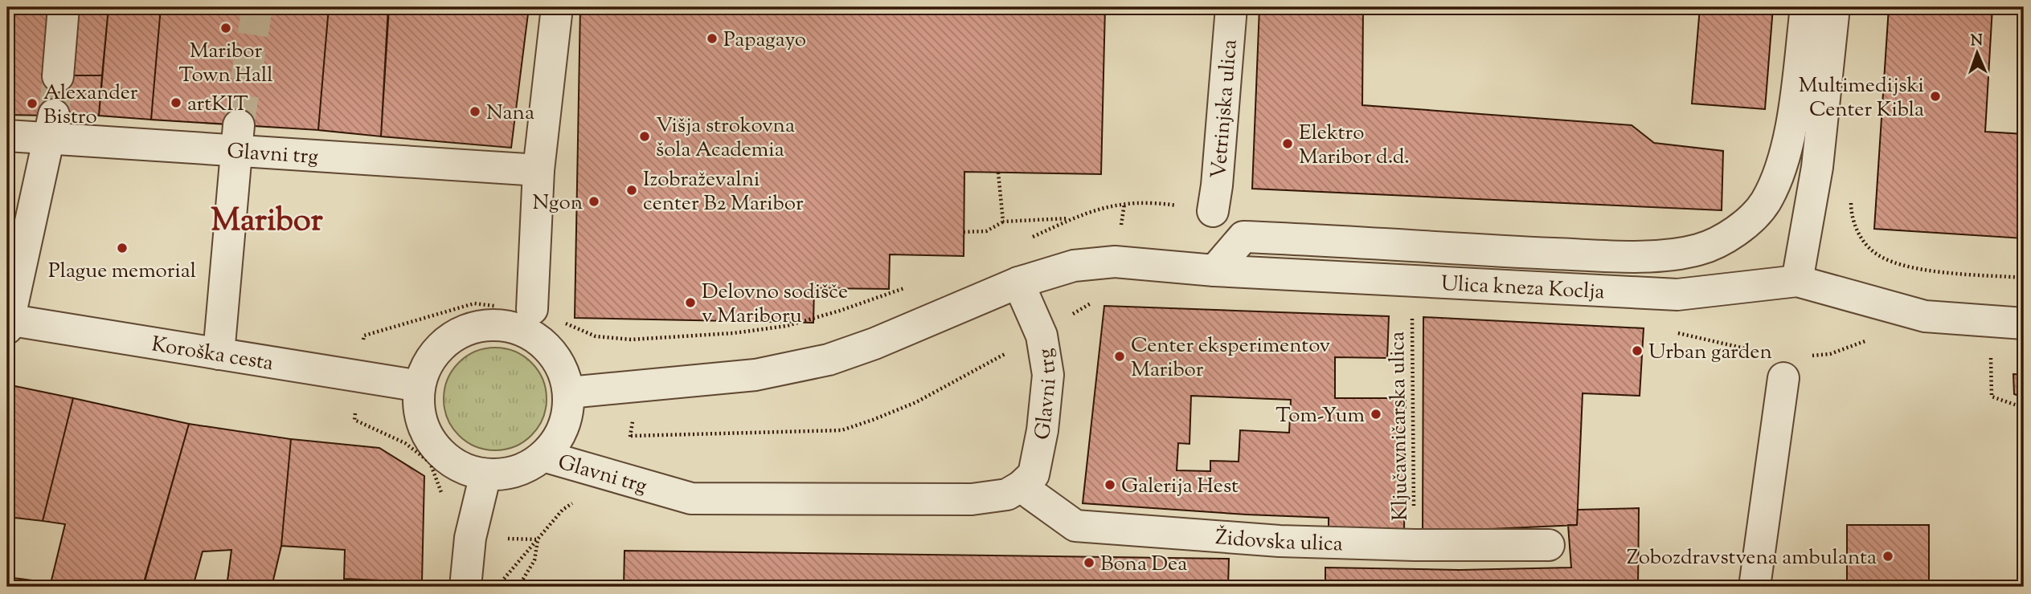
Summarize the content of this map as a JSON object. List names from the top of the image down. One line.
{"streets":{"street":["Vetrinjska ulica","Glavni trg","Ulica kneza Koclja","Koroška cesta","Židovska ulica"],"path":["Ključavničarska ulica"]},"crossings":[["Glavni trg","Ulica kneza Koclja"],["Glavni trg","Koroška cesta"],["Glavni trg","Židovska ulica"],["Ključavničarska ulica","Židovska ulica"]],"districts":["Maribor"],"places":["Maribor Town Hall","Papagayo","Multimedijski Center Kibla","artKIT","Alexander Bistro","Nana","Višja strokovna šola Academia","Elektro Maribor d.d.","Izobraževalni center B2 Maribor","Ngon","Plague memorial","Delovno sodišče v Mariboru","Urban garden","Center eksperimentov Maribor","Tom-Yum","Galerija Hest","Zobozdravstvena ambulanta","Bona Dea"],"north":"top"}
